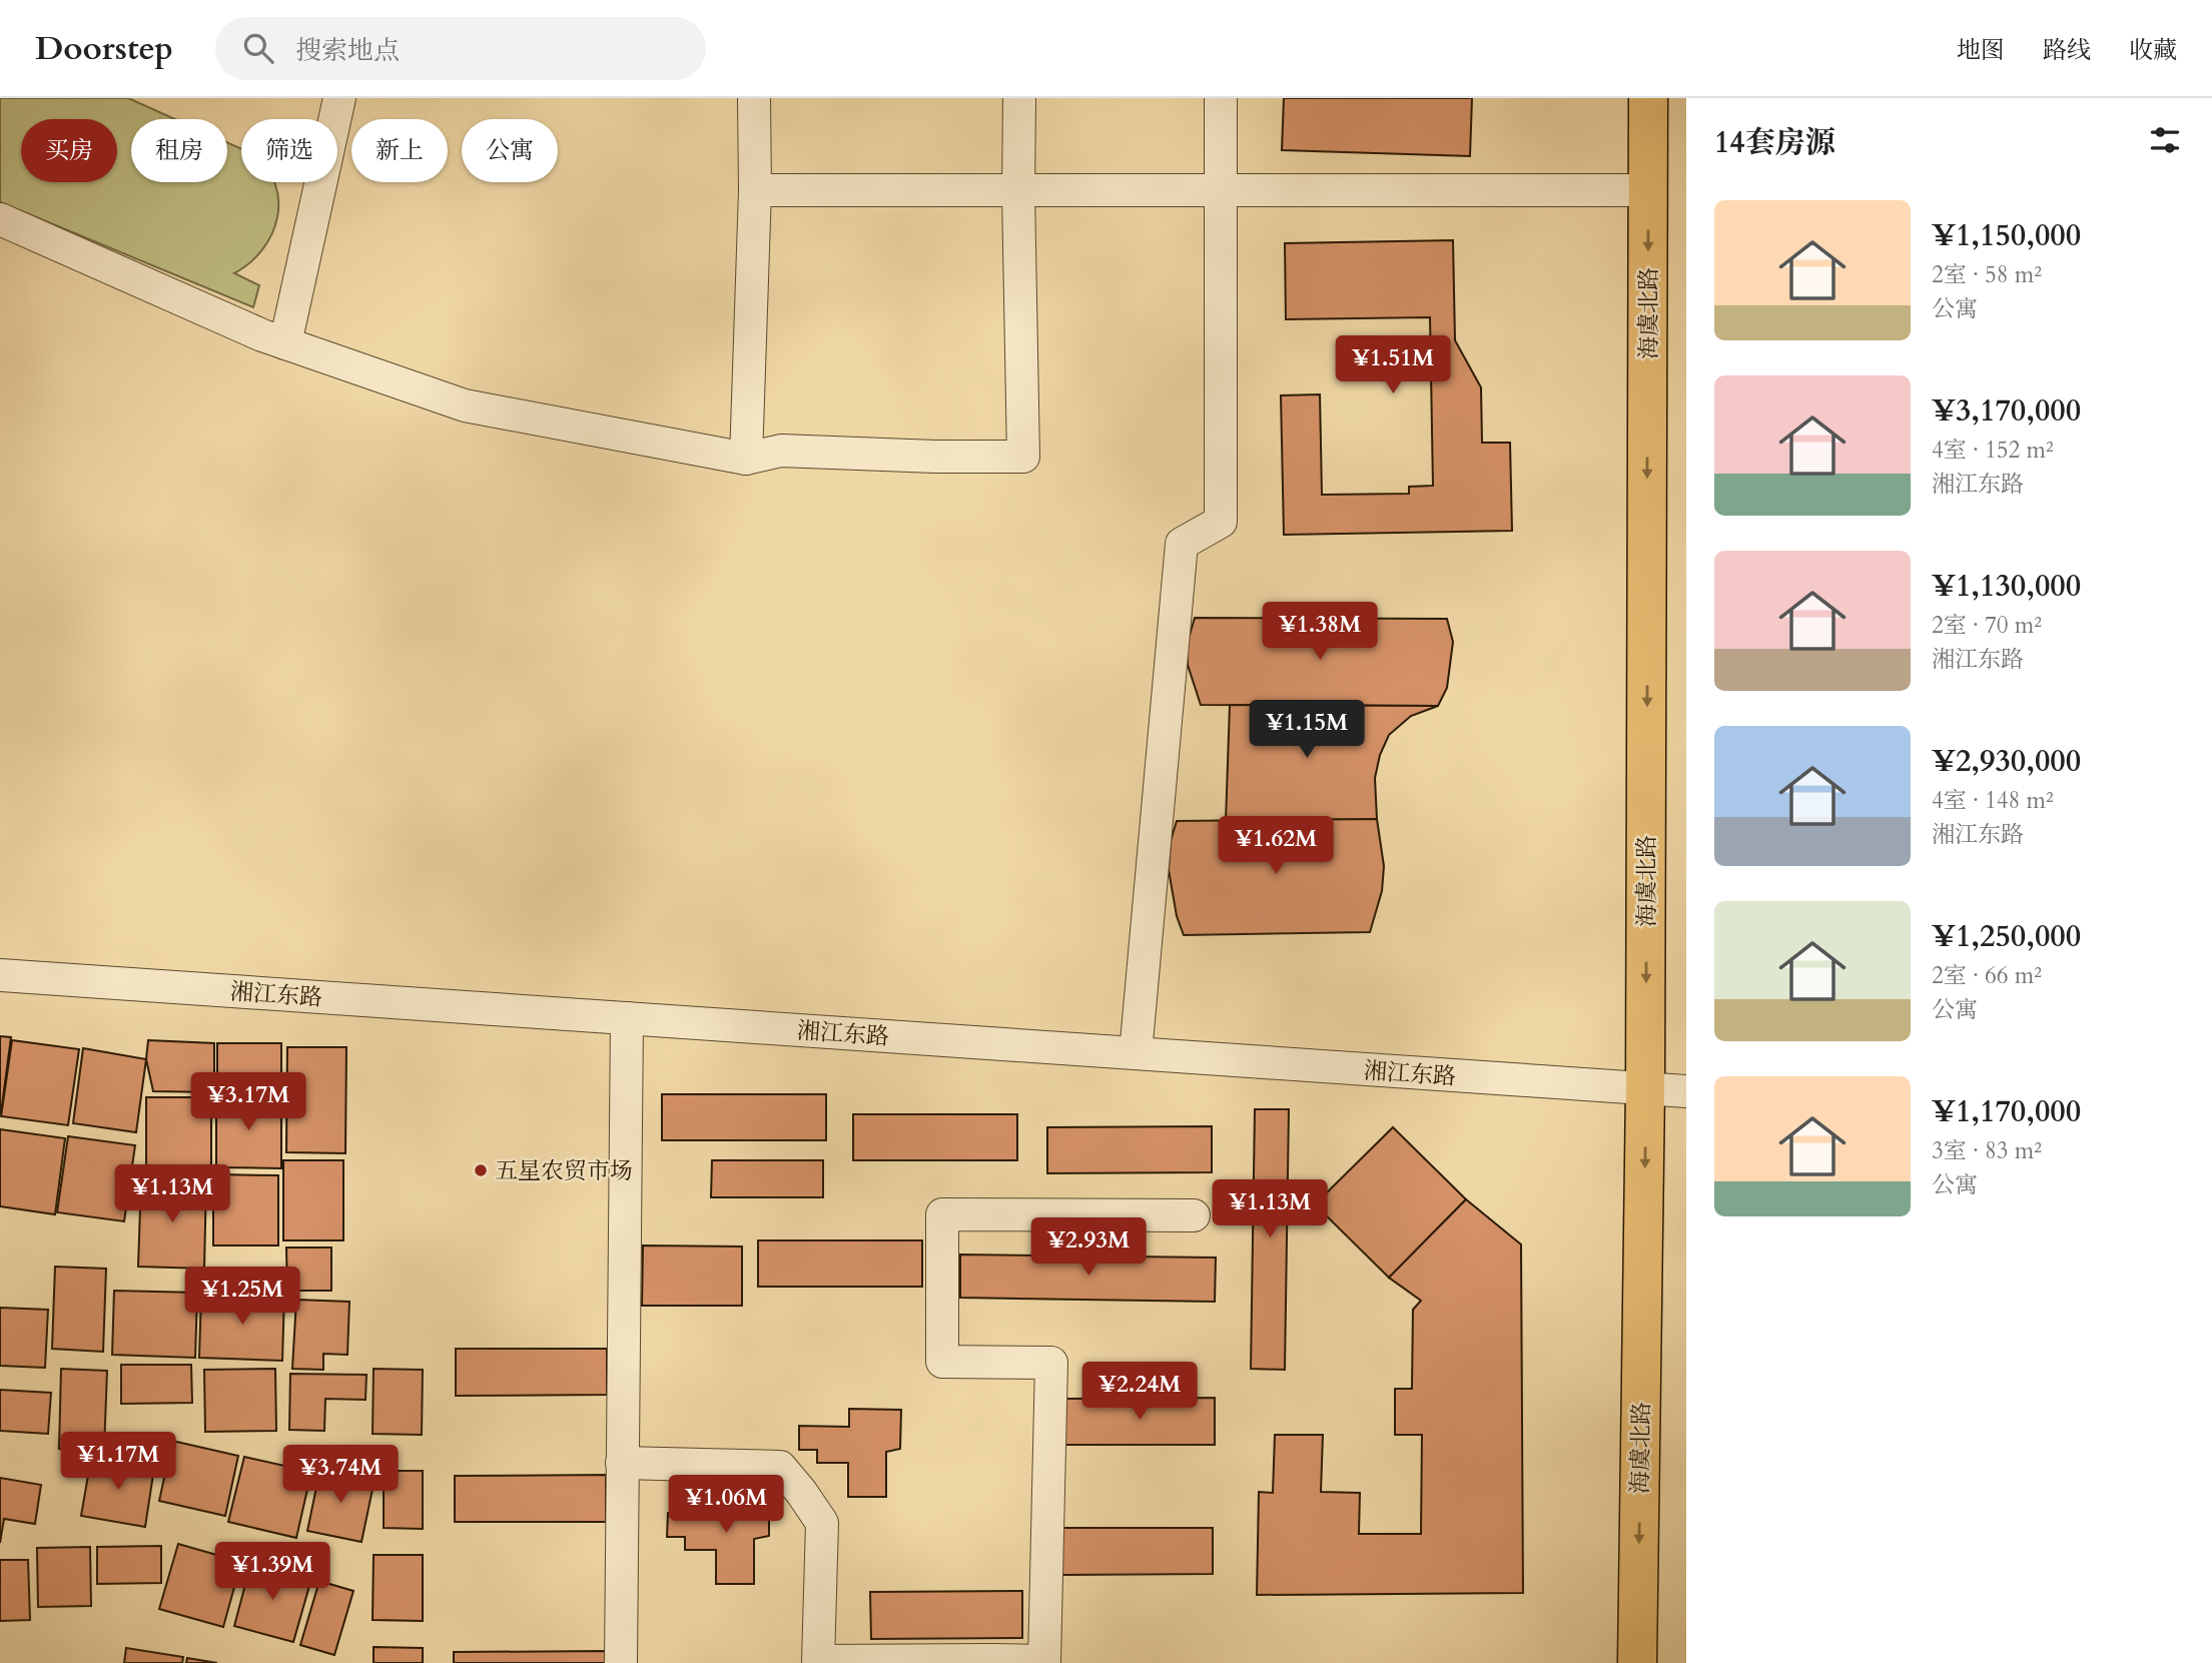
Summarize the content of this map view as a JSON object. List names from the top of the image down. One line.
{"streets":{"main road":["海虞北路"],"street":["湘江东路"]},"crossings":[["海虞北路","湘江东路"]],"one_way":["海虞北路"],"places":["五星农贸市场"],"page":{"header":"Doorstep","search":"搜索地点","nav":["地图","路线","收藏"],"heading":"14套房源","chip":["买房","租房","筛选","新上","公寓"],"list":[{"name":"¥1,150,000","note":"2室 · 58 m² · 公寓"},{"name":"¥3,170,000","note":"4室 · 152 m² · 湘江东路"},{"name":"¥1,130,000","note":"2室 · 70 m² · 湘江东路"},{"name":"¥2,930,000","note":"4室 · 148 m² · 湘江东路"},{"name":"¥1,250,000","note":"2室 · 66 m² · 公寓"},{"name":"¥1,170,000","note":"3室 · 83 m² · 公寓"}],"price":["¥1.51M","¥1.38M","¥1.15M","¥1.62M","¥3.17M","¥1.13M","¥1.13M","¥2.93M","¥1.25M","¥2.24M","¥1.17M","¥3.74M","¥1.06M","¥1.39M"]}}
